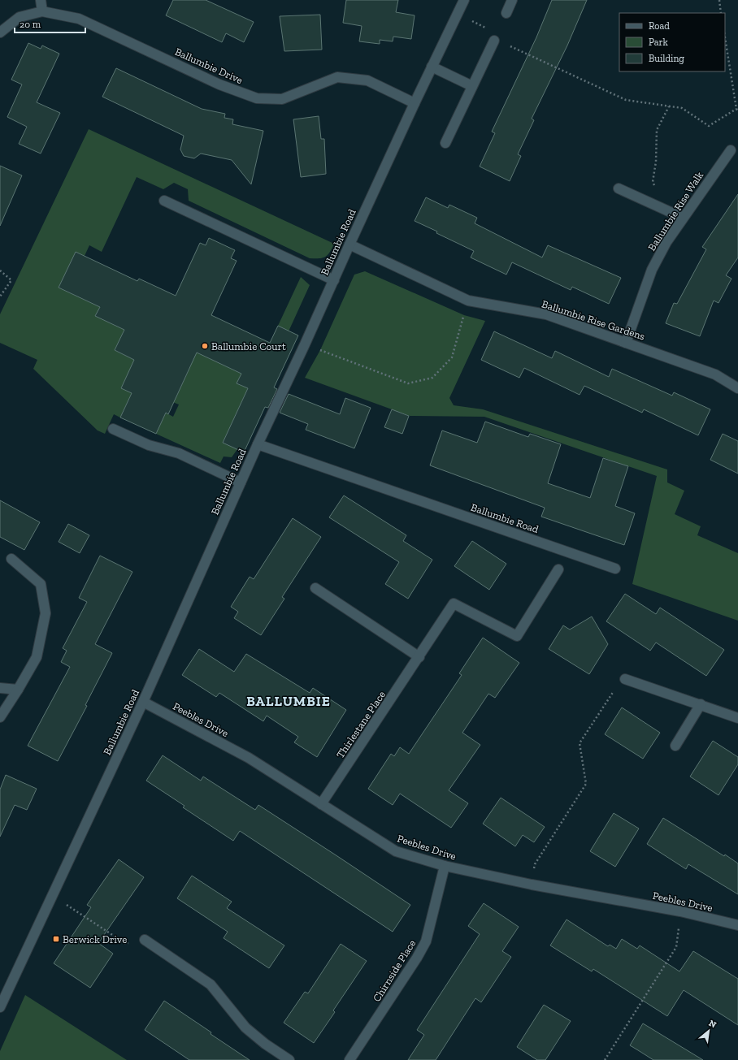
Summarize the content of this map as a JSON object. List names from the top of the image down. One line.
{"streets":{"street":["Ballumbie Drive","Ballumbie Rise Walk","Ballumbie Road","Ballumbie Rise Gardens","Peebles Drive","Thirlestane Place","Chirnside Place"]},"crossings":[["Ballumbie Drive","Ballumbie Road"],["Ballumbie Rise Walk","Ballumbie Rise Gardens"],["Ballumbie Road","Ballumbie Rise Gardens"],["Ballumbie Road","Peebles Drive"],["Peebles Drive","Thirlestane Place"],["Peebles Drive","Chirnside Place"]],"districts":["BALLUMBIE"],"places":{"other":["Ballumbie Court"],"transit":["Berwick Drive"]},"legend":["Road","Park","Building"],"scale_bar":"20 m","north":"top right"}
